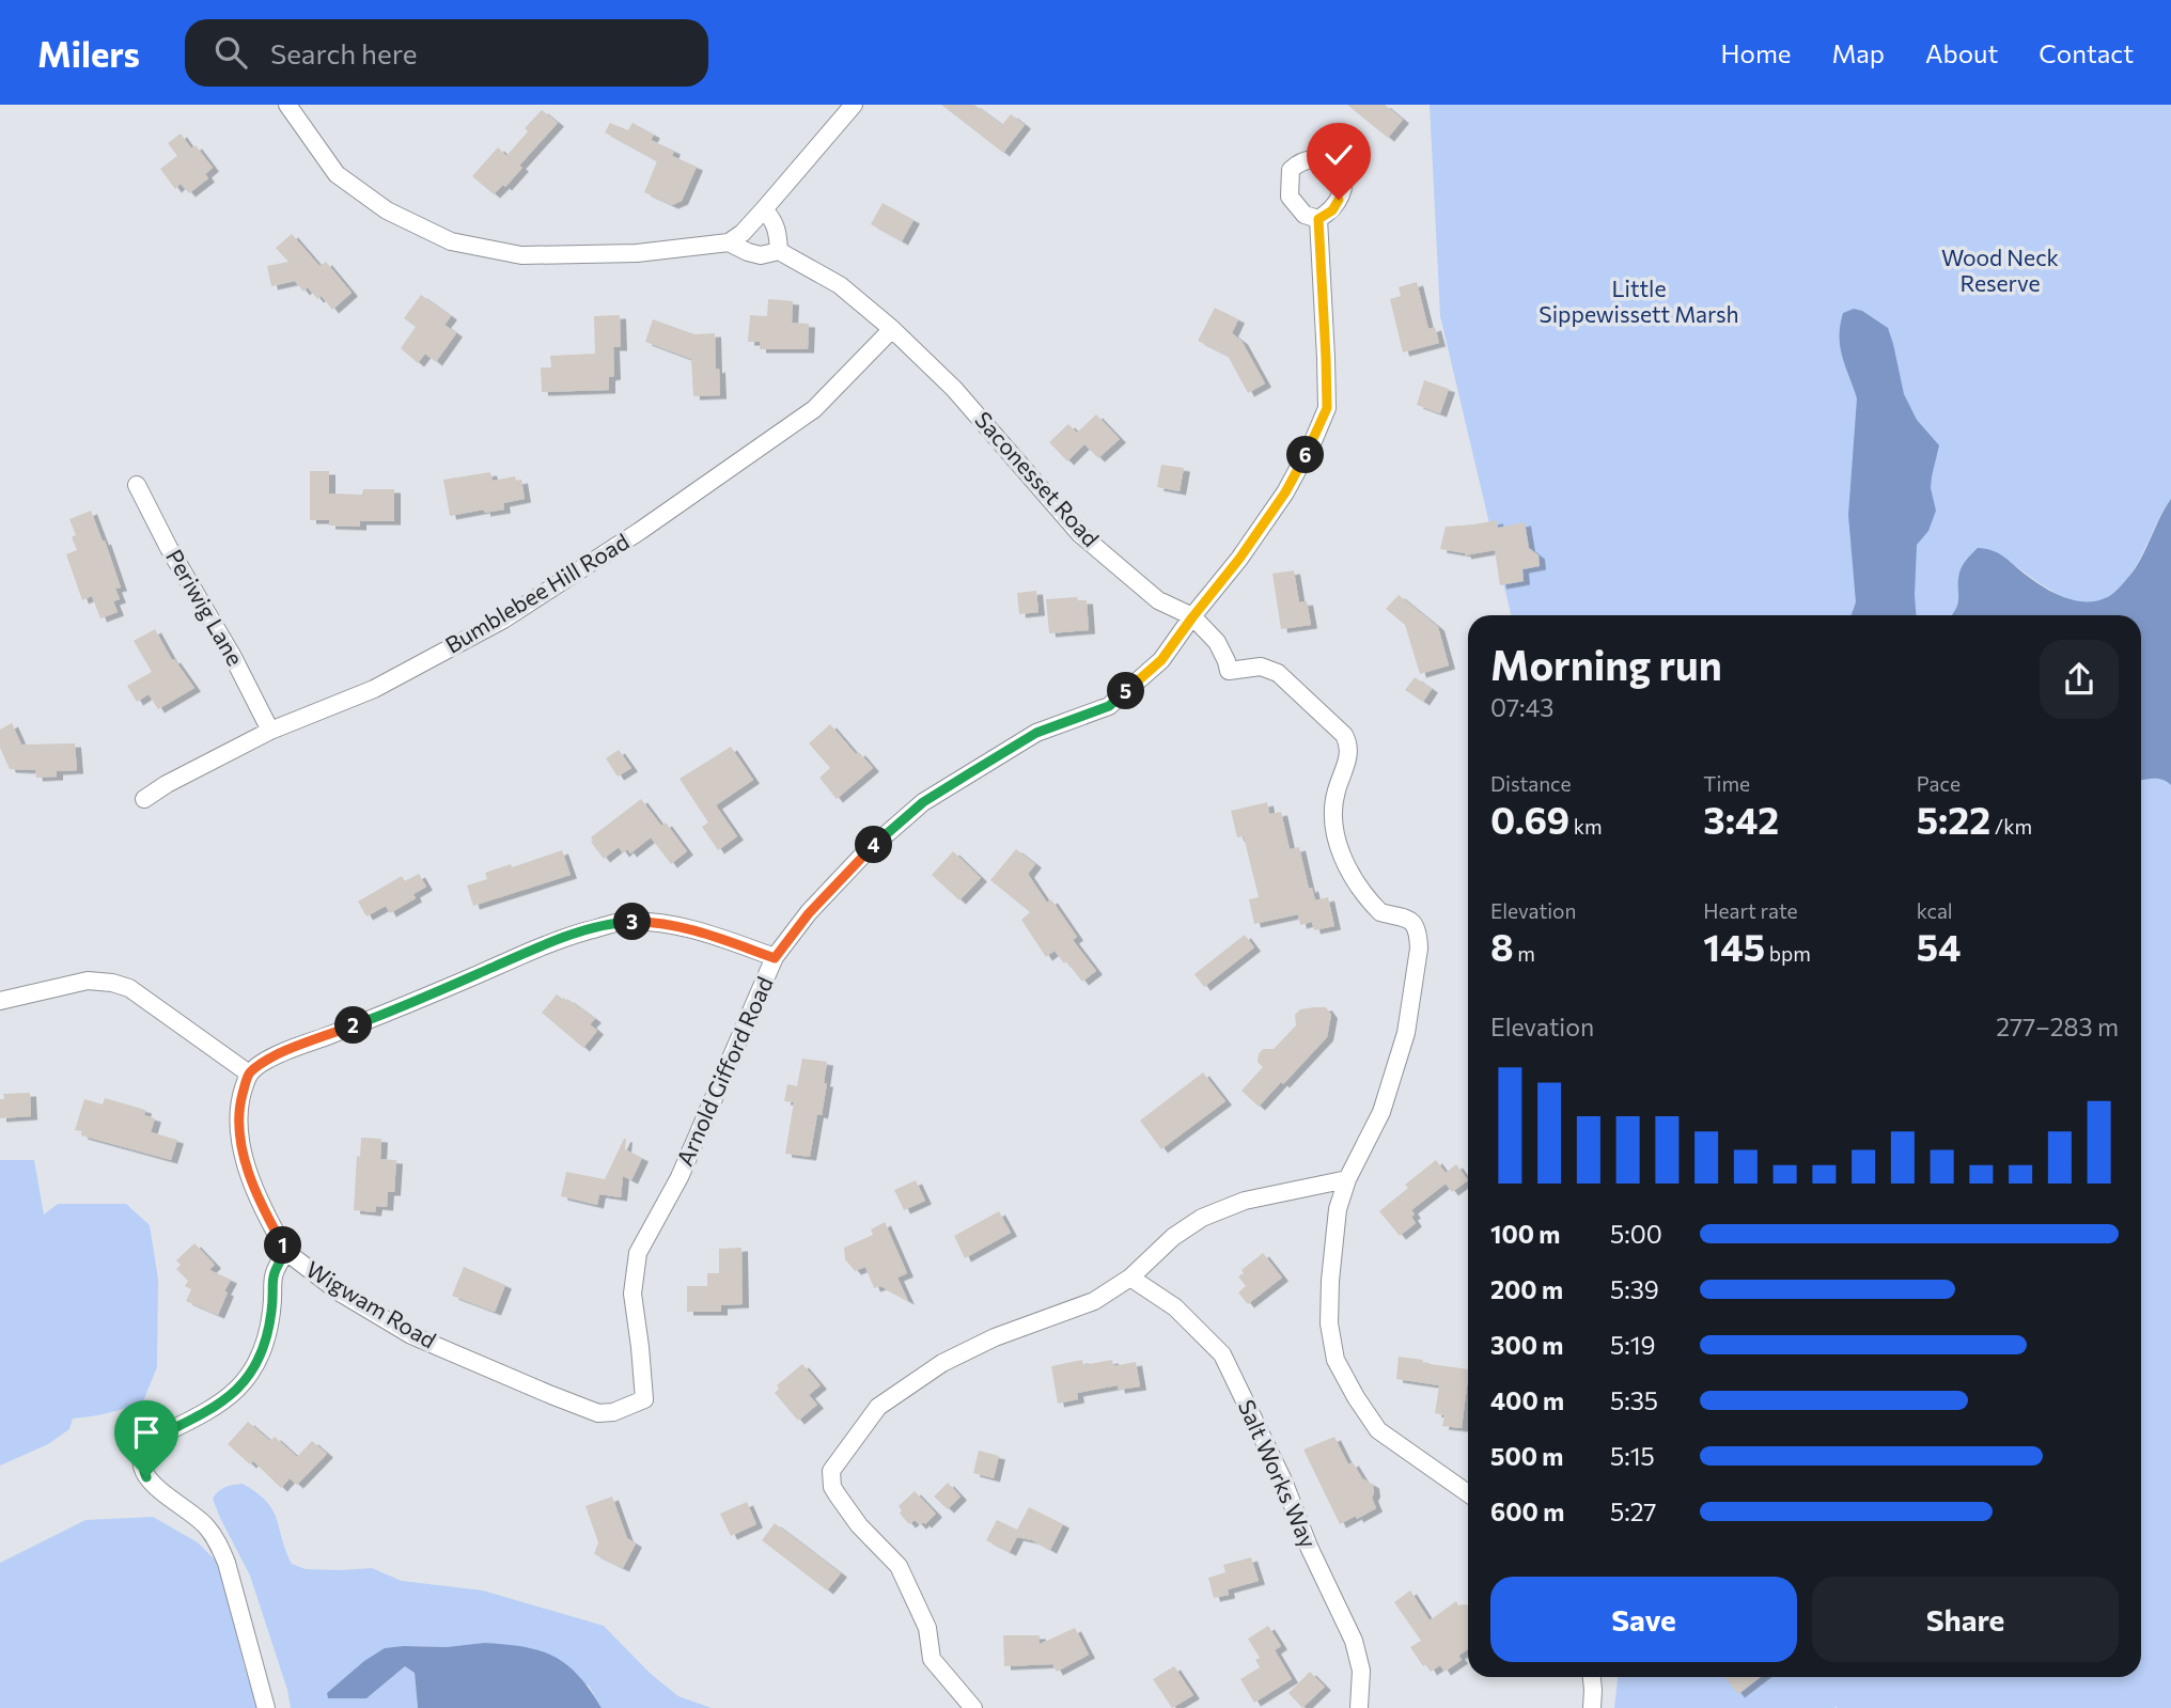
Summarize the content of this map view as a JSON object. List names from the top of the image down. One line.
{"streets":{"street":["Saconesset Road","Bumblebee Hill Road","Periwig Lane","Arnold Gifford Road","Wigwam Road","Salt Works Way"]},"crossings":[["Saconesset Road","Bumblebee Hill Road"],["Saconesset Road","Arnold Gifford Road"],["Bumblebee Hill Road","Periwig Lane"],["Arnold Gifford Road","Wigwam Road"]],"parks":["Wood Neck Reserve","Little Sippewissett Marsh"],"page":{"header":"Milers","search":"Search here","nav":["Home","Map","About","Contact"],"pins":["6","5","4","3","2","1"],"heading":["Morning run","07:43"],"stats":[["Distance","0.69 km"],["Time","3:42"],["Pace","5:22 /km"],["Elevation","8 m"],["Heart rate","145 bpm"],["kcal","54"]],"chart":["Elevation","277–283 m"],"list":[{"name":"100 m","note":"5:00"},{"name":"200 m","note":"5:39"},{"name":"300 m","note":"5:19"},{"name":"400 m","note":"5:35"},{"name":"500 m","note":"5:15"},{"name":"600 m","note":"5:27"}],"buttons":["Save","Share"]}}
